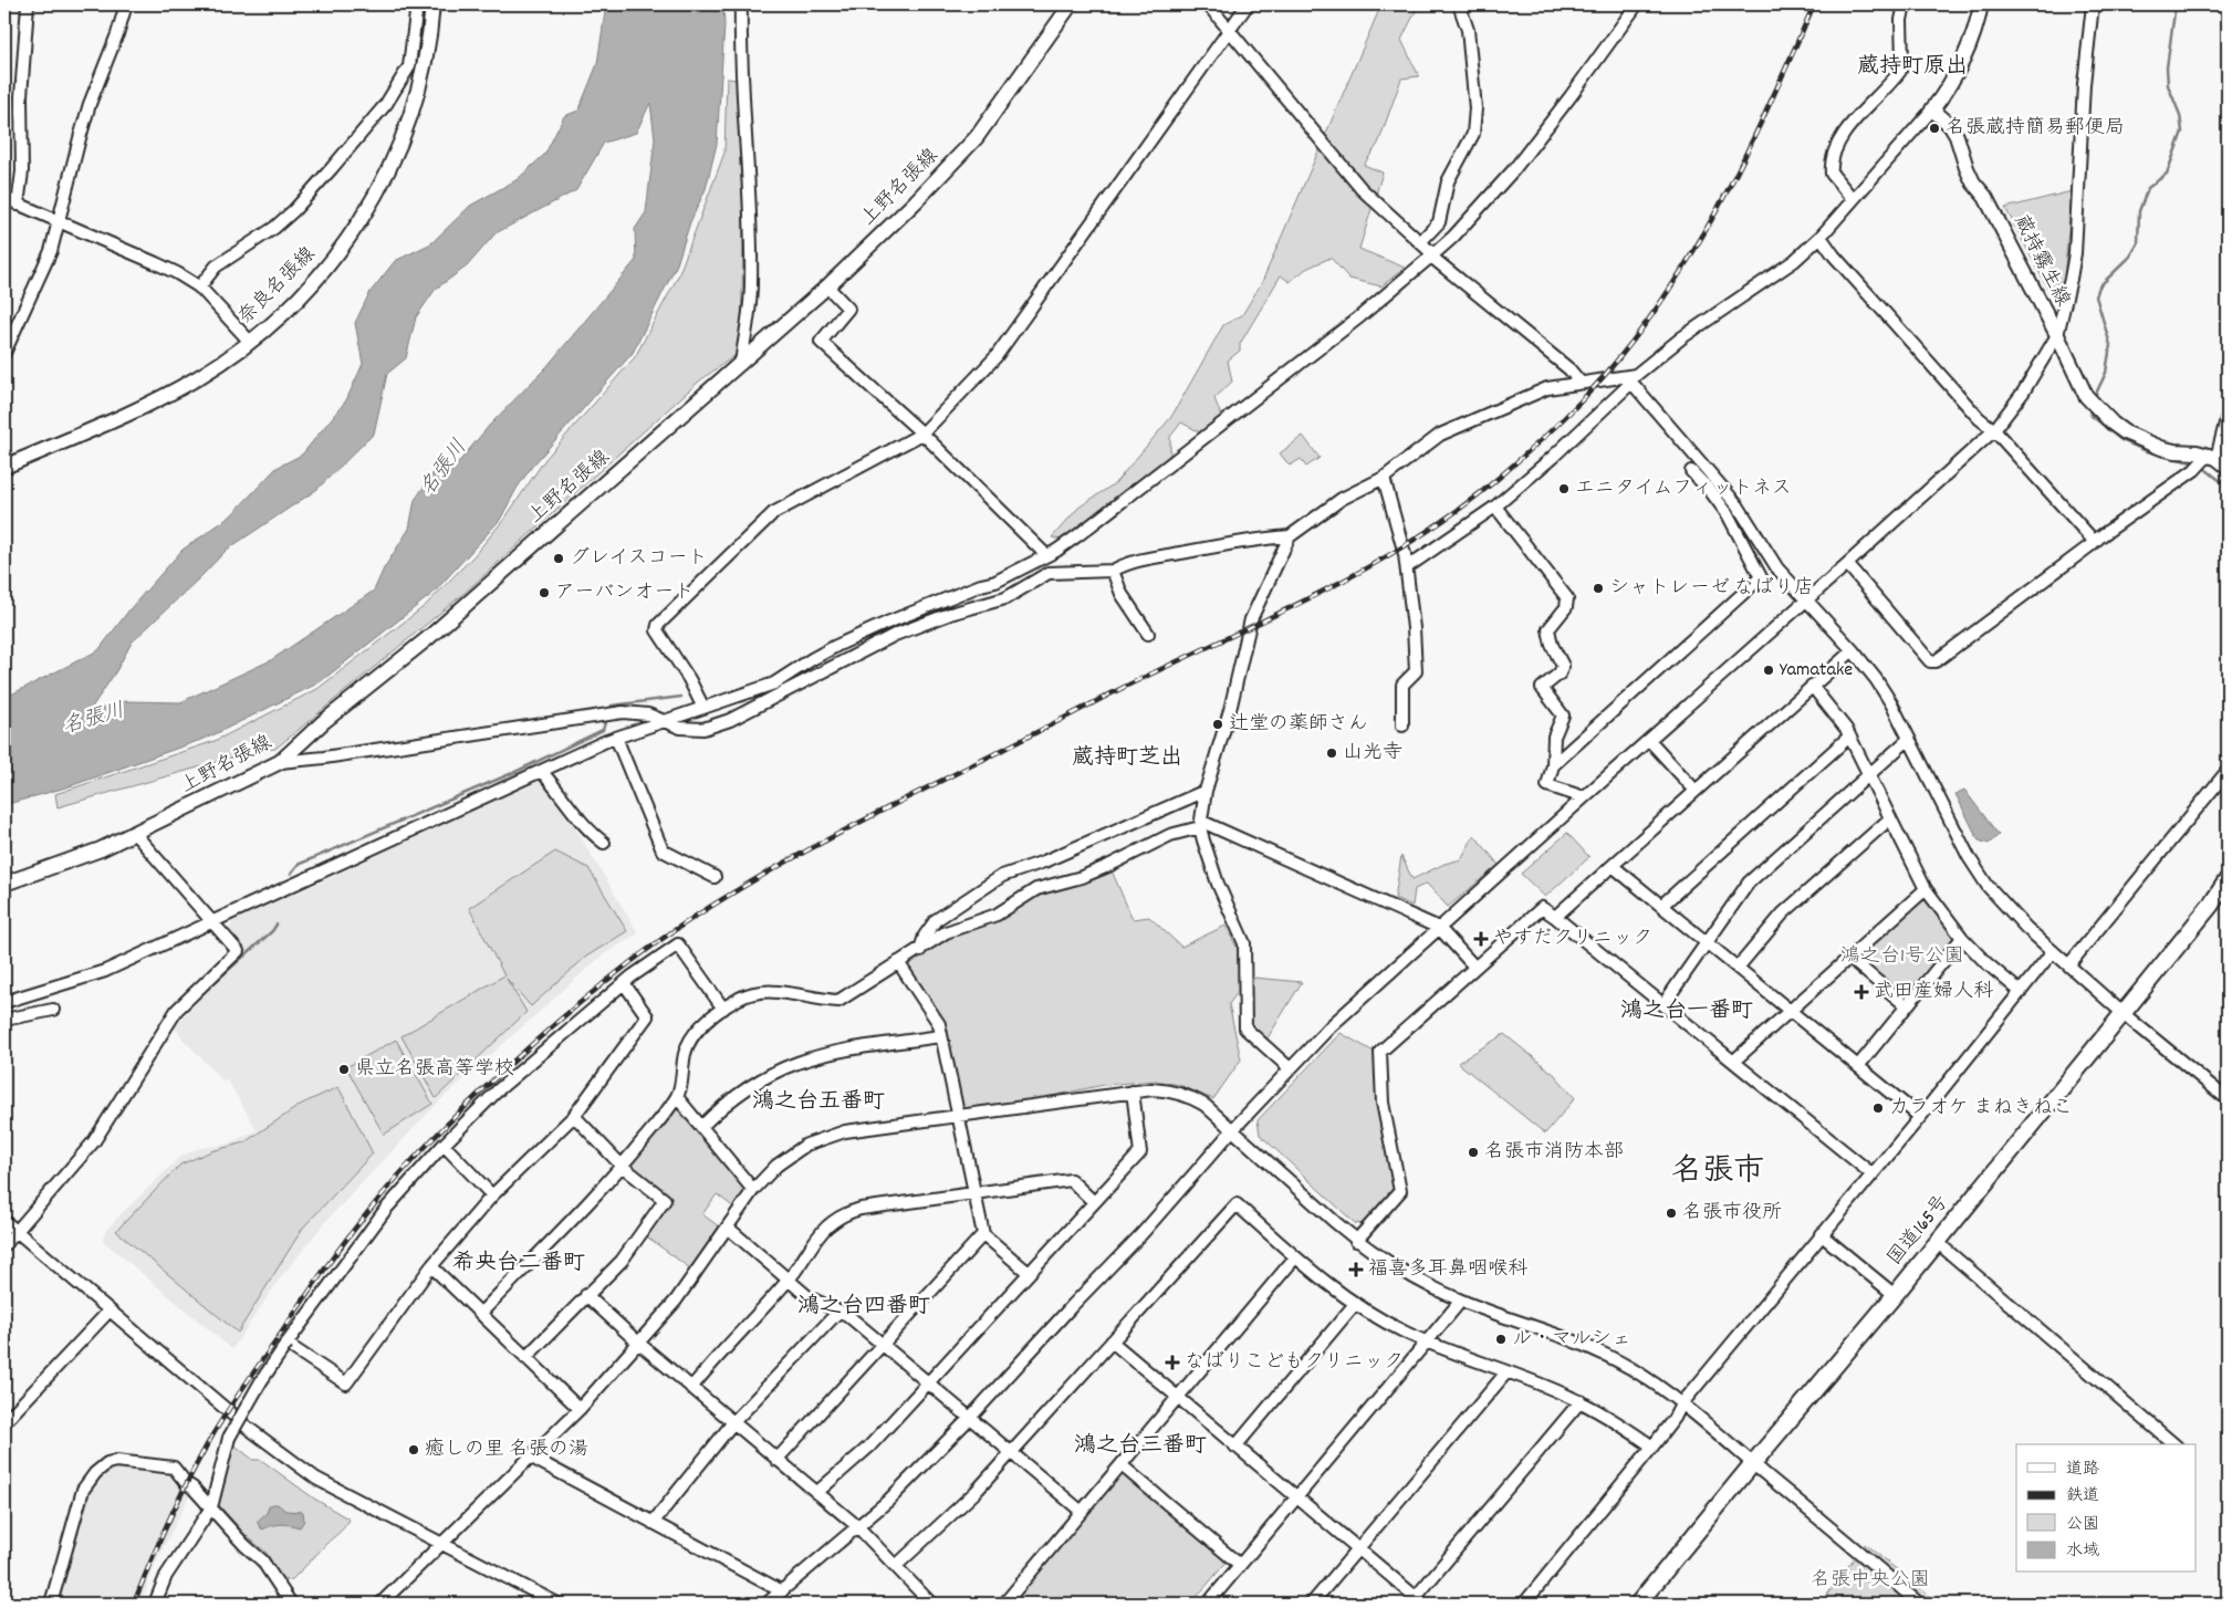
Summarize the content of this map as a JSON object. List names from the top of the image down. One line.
{"streets":{"highway":["国道165号"],"main road":["上野名張線","蔵持霧生線","奈良名張線"]},"districts":["蔵持町原出","蔵持町芝出","鴻之台一番町","鴻之台五番町","名張市","希央台二番町","鴻之台四番町","鴻之台三番町"],"water":["名張川"],"parks":["鴻之台1号公園","名張中央公園"],"places":{"other":["名張蔵持簡易郵便局","エニタイムフィットネス","グレイスコート","シャトレーゼ なばり店","アーバンオート","Yamatake","辻堂の薬師さん","山光寺","県立名張高等学校","カラオケ まねきねこ","名張市消防本部","名張市役所","ル・マルシェ","癒しの里 名張の湯"],"health":["やすだクリニック","武田産婦人科","福喜多耳鼻咽喉科","なばりこどもクリニック"]},"legend":["道路","鉄道","公園","水域"]}
